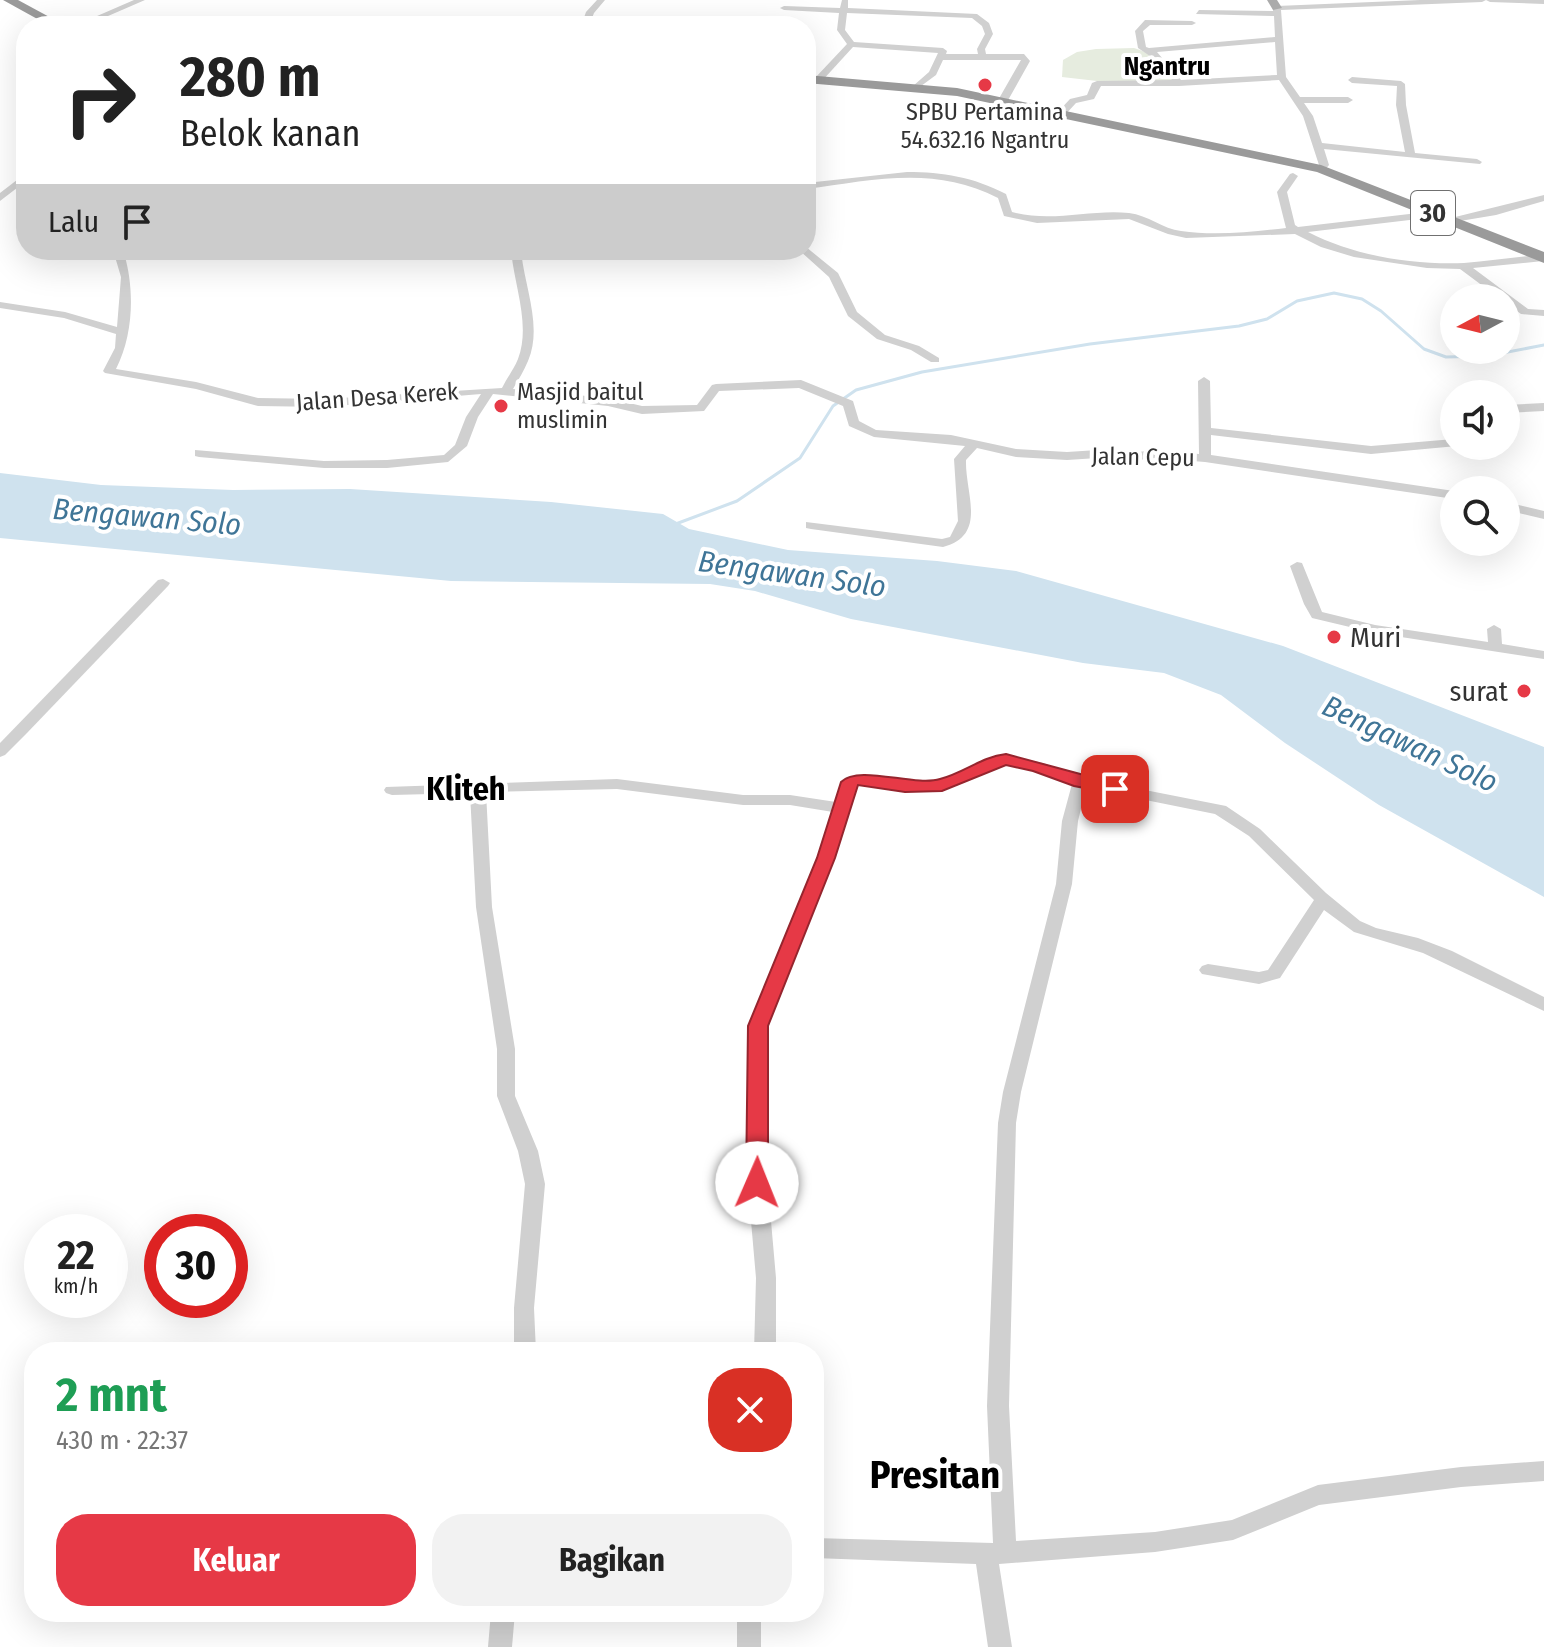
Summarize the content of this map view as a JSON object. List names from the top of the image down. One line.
{"streets":{"highway":["30"],"street":["Jalan Desa Kerek","Jalan Cepu"]},"crossings":[["Jalan Desa Kerek","Jalan Cepu"]],"districts":["Ngantru","Kliteh","Presitan"],"water":["Bengawan Solo"],"places":["SPBU Pertamina 54.632.16 Ngantru","Masjid baitul muslimin","Muri","surat"],"north":"left","page":{"turn":["280 m","Belok kanan"],"then":"Lalu","speed":"22 km/h","limit":"30","heading":["2 mnt","430 m · 22:37"],"buttons":["Keluar","Bagikan"]}}
